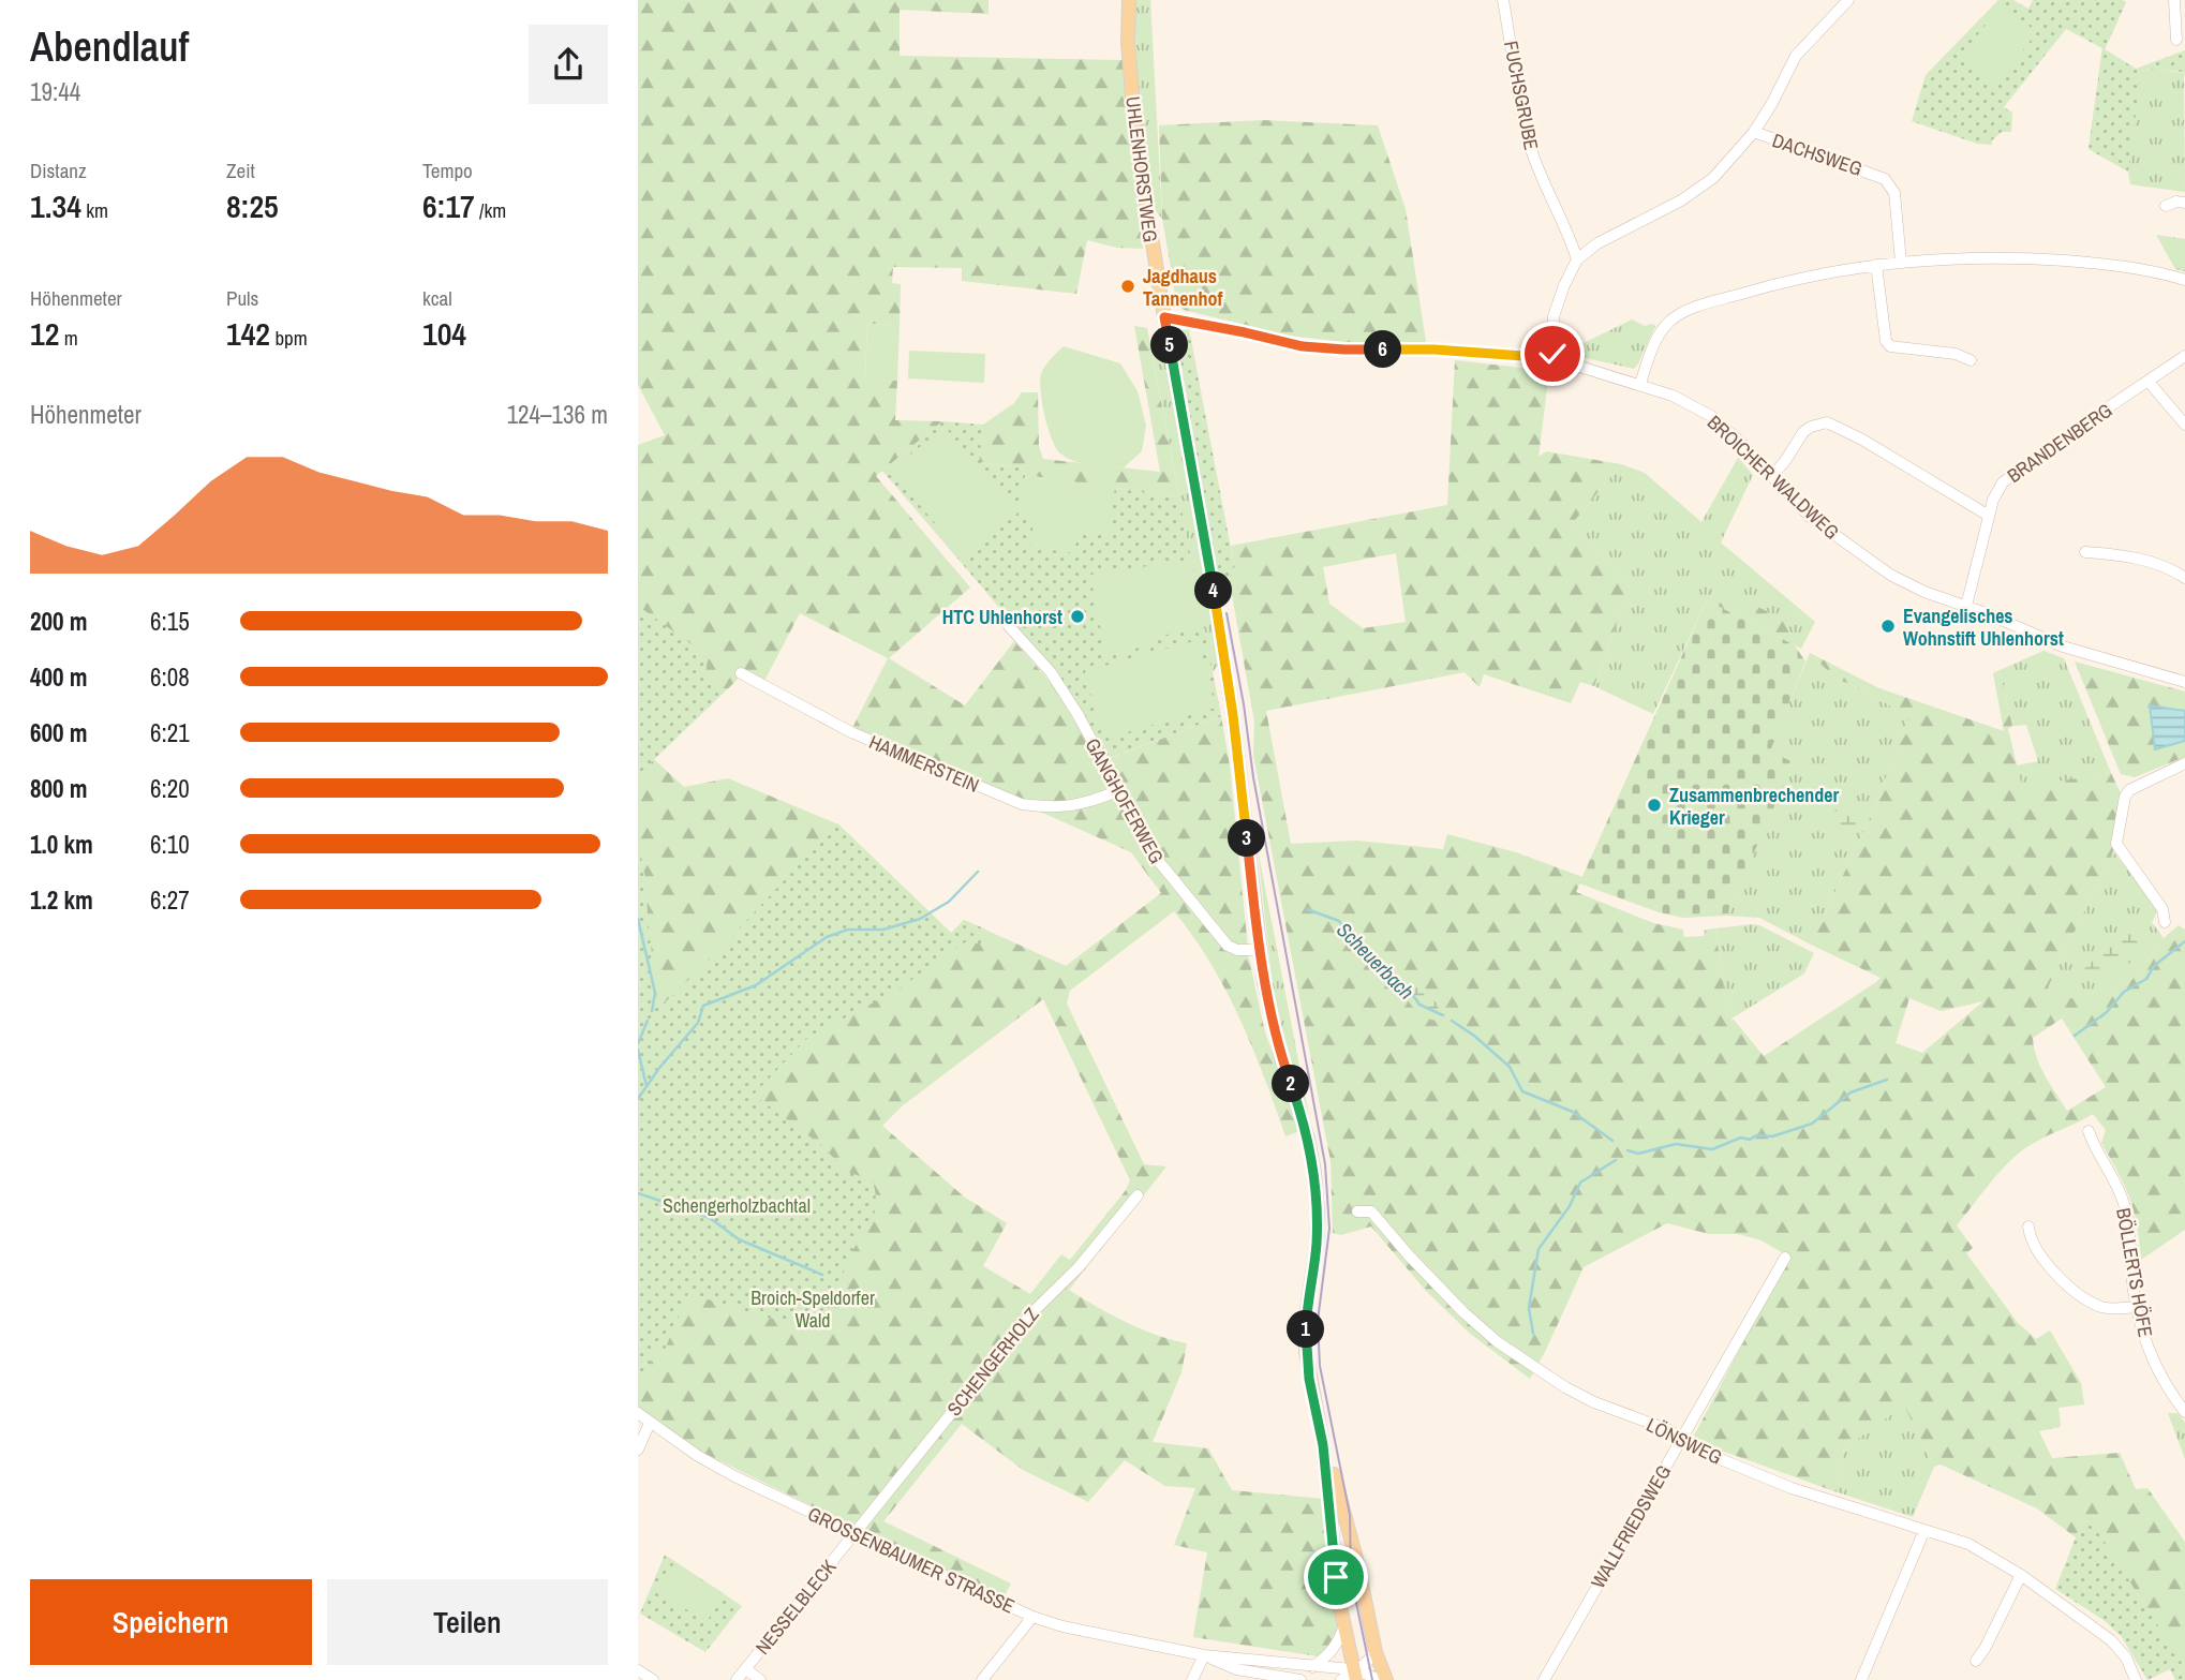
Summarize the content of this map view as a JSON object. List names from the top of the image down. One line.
{"streets":{"main road":["UHLENHORSTWEG"],"street":["FUCHSGRUBE","DACHSWEG","BRANDENBERG","BROICHER WALDWEG","HAMMERSTEIN","GANGHOFERWEG","BÖLLERTS HÖFE","SCHENGERHOLZ","LÖNSWEG","WALLFRIEDSWEG","GROSSENBAUMER STRASSE","NESSELBLECK"]},"crossings":[["UHLENHORSTWEG","BROICHER WALDWEG"],["UHLENHORSTWEG","GANGHOFERWEG"],["UHLENHORSTWEG","GROSSENBAUMER STRASSE"],["BRANDENBERG","BROICHER WALDWEG"],["HAMMERSTEIN","GANGHOFERWEG"],["SCHENGERHOLZ","GROSSENBAUMER STRASSE"],["SCHENGERHOLZ","NESSELBLECK"],["LÖNSWEG","WALLFRIEDSWEG"],["GROSSENBAUMER STRASSE","NESSELBLECK"]],"water":["Scheuerbach"],"parks":["Schengerholzbachtal","Broich-Speldorfer Wald"],"places":["Jagdhaus Tannenhof","HTC Uhlenhorst","Evangelisches Wohnstift Uhlenhorst","Zusammenbrechender Krieger"],"page":{"heading":["Abendlauf","19:44"],"stats":[["Distanz","1.34 km"],["Zeit","8:25"],["Tempo","6:17 /km"],["Höhenmeter","12 m"],["Puls","142 bpm"],["kcal","104"]],"pins":["5","6","4","3","2","1"],"chart":["Höhenmeter","124–136 m"],"list":[{"name":"200 m","note":"6:15"},{"name":"400 m","note":"6:08"},{"name":"600 m","note":"6:21"},{"name":"800 m","note":"6:20"},{"name":"1.0 km","note":"6:10"},{"name":"1.2 km","note":"6:27"}],"buttons":["Speichern","Teilen"]}}
